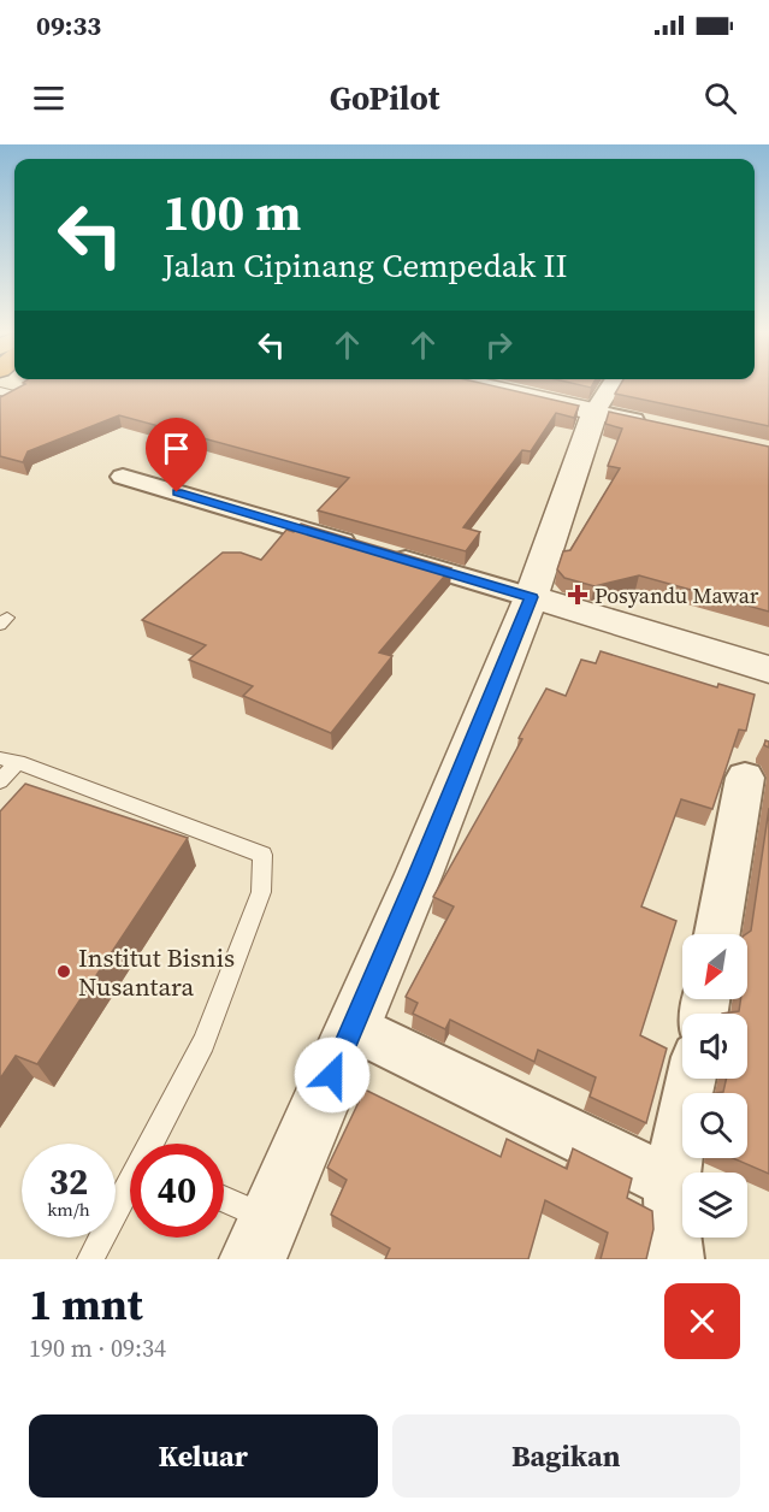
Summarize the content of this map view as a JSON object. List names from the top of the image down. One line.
{"places":{"health":["Posyandu Mawar"],"other":["Institut Bisnis Nusantara"]},"north":"bottom left","page":{"status":"09:33","header":"GoPilot","turn":["100 m","Jalan Cipinang Cempedak II"],"speed":"32 km/h","limit":"40","heading":["1 mnt","190 m · 09:34"],"buttons":["Keluar","Bagikan"]}}
